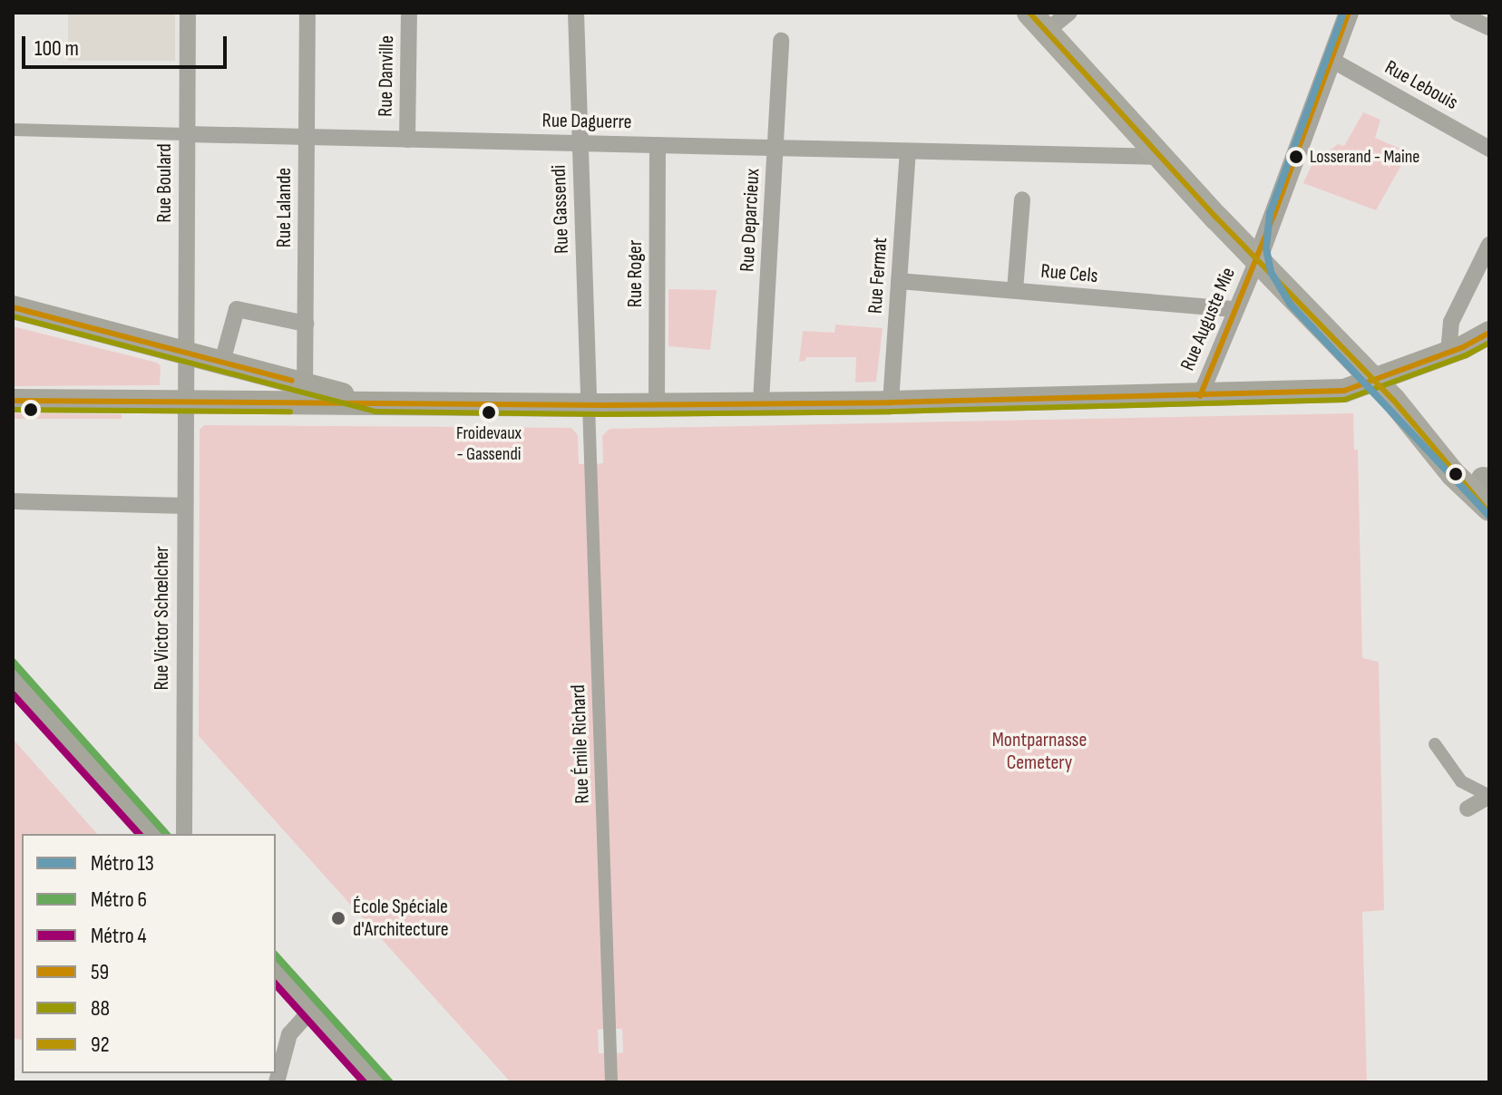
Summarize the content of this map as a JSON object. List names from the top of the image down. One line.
{"streets":{"street":["Rue Danville","Rue Lebouis","Rue Daguerre","Rue Boulard","Rue Lalande","Rue Gassendi","Rue Deparcieux","Rue Roger","Rue Cels","Rue Fermat","Rue Auguste Mie","Rue Victor Schœlcher","Rue Émile Richard"]},"crossings":[["Rue Danville","Rue Daguerre"],["Rue Daguerre","Rue Boulard"],["Rue Daguerre","Rue Lalande"],["Rue Daguerre","Rue Gassendi"],["Rue Daguerre","Rue Deparcieux"],["Rue Daguerre","Rue Roger"],["Rue Daguerre","Rue Fermat"],["Rue Boulard","Rue Victor Schœlcher"],["Rue Gassendi","Rue Émile Richard"],["Rue Cels","Rue Fermat"],["Rue Cels","Rue Auguste Mie"]],"parks":["Montparnasse Cemetery"],"places":["Losserand - Maine","Froidevaux - Gassendi","École Spéciale d'Architecture"],"lines":["metro line 13","transit line 59","transit line 92","transit line 88","metro line 6","metro line 4"],"legend":["Métro 13","Métro 6","Métro 4","59","88","92"],"scale_bar":"100 m"}
